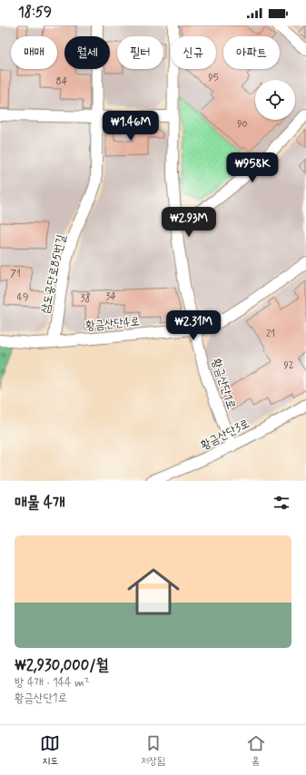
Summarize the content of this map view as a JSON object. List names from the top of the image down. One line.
{"streets":{"street":["삼도공단로85번길","황금산단4로","황금산단1로","황금산단3로"]},"crossings":[["삼도공단로85번길","황금산단4로"],["황금산단4로","황금산단1로"],["황금산단1로","황금산단3로"]],"house_numbers":["95","84","90","71","34","49","38","21","92"],"page":{"status":"18:59","chip":["매매","월세","필터","신규","아파트"],"price":["₩1.46M","₩958K","₩2.93M","₩2.31M"],"heading":"매물 4개","list":[{"name":"₩2,930,000/월","note":"방 4개 · 144 m² · 황금산단1로"}],"tabs":["지도","저장됨","홈"]}}
